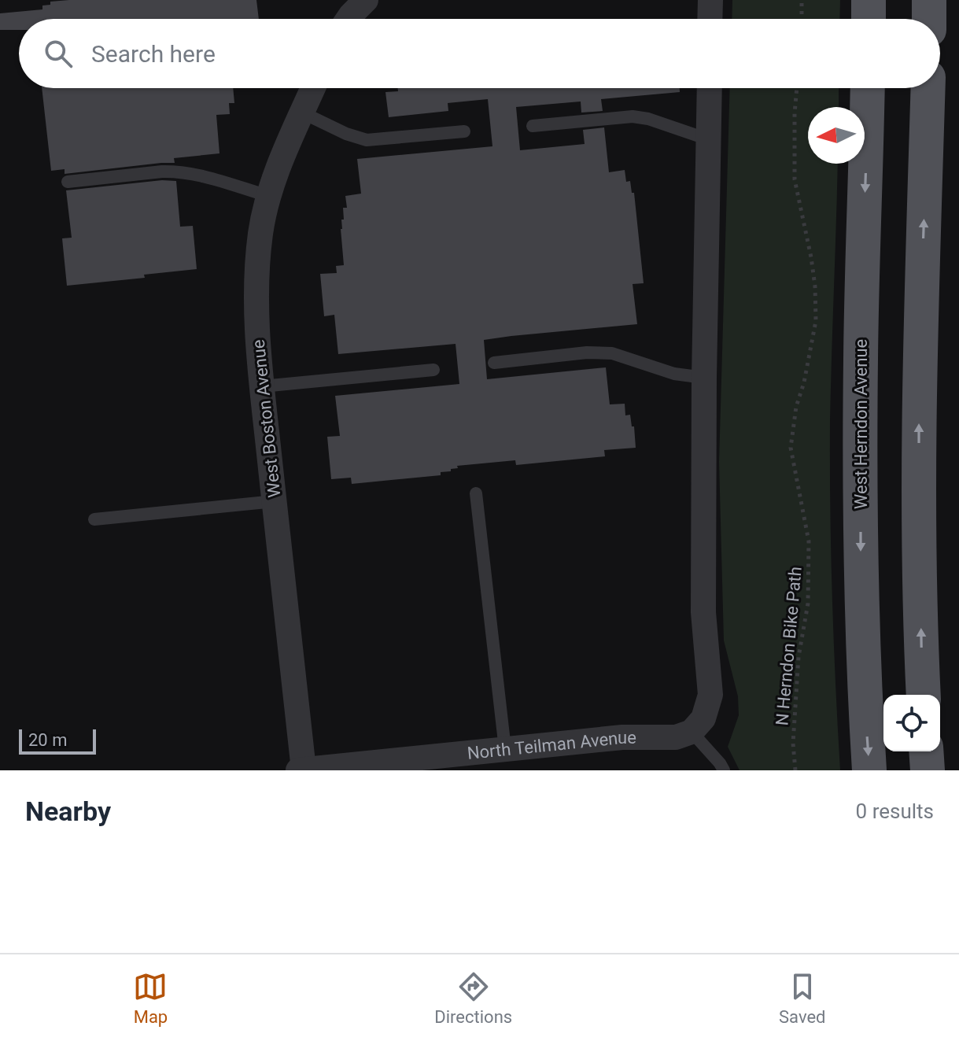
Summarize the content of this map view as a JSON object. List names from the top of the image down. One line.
{"streets":{"main road":["West Herndon Avenue"],"street":["West Boston Avenue","North Teilman Avenue"],"path":["N Herndon Bike Path"]},"crossings":[["West Boston Avenue","North Teilman Avenue"]],"scale_bar":"20 m","north":"left","page":{"search":"Search here","scale":"20 m","heading":["Nearby","0 results"],"nav":["Map","Directions","Saved"]}}
